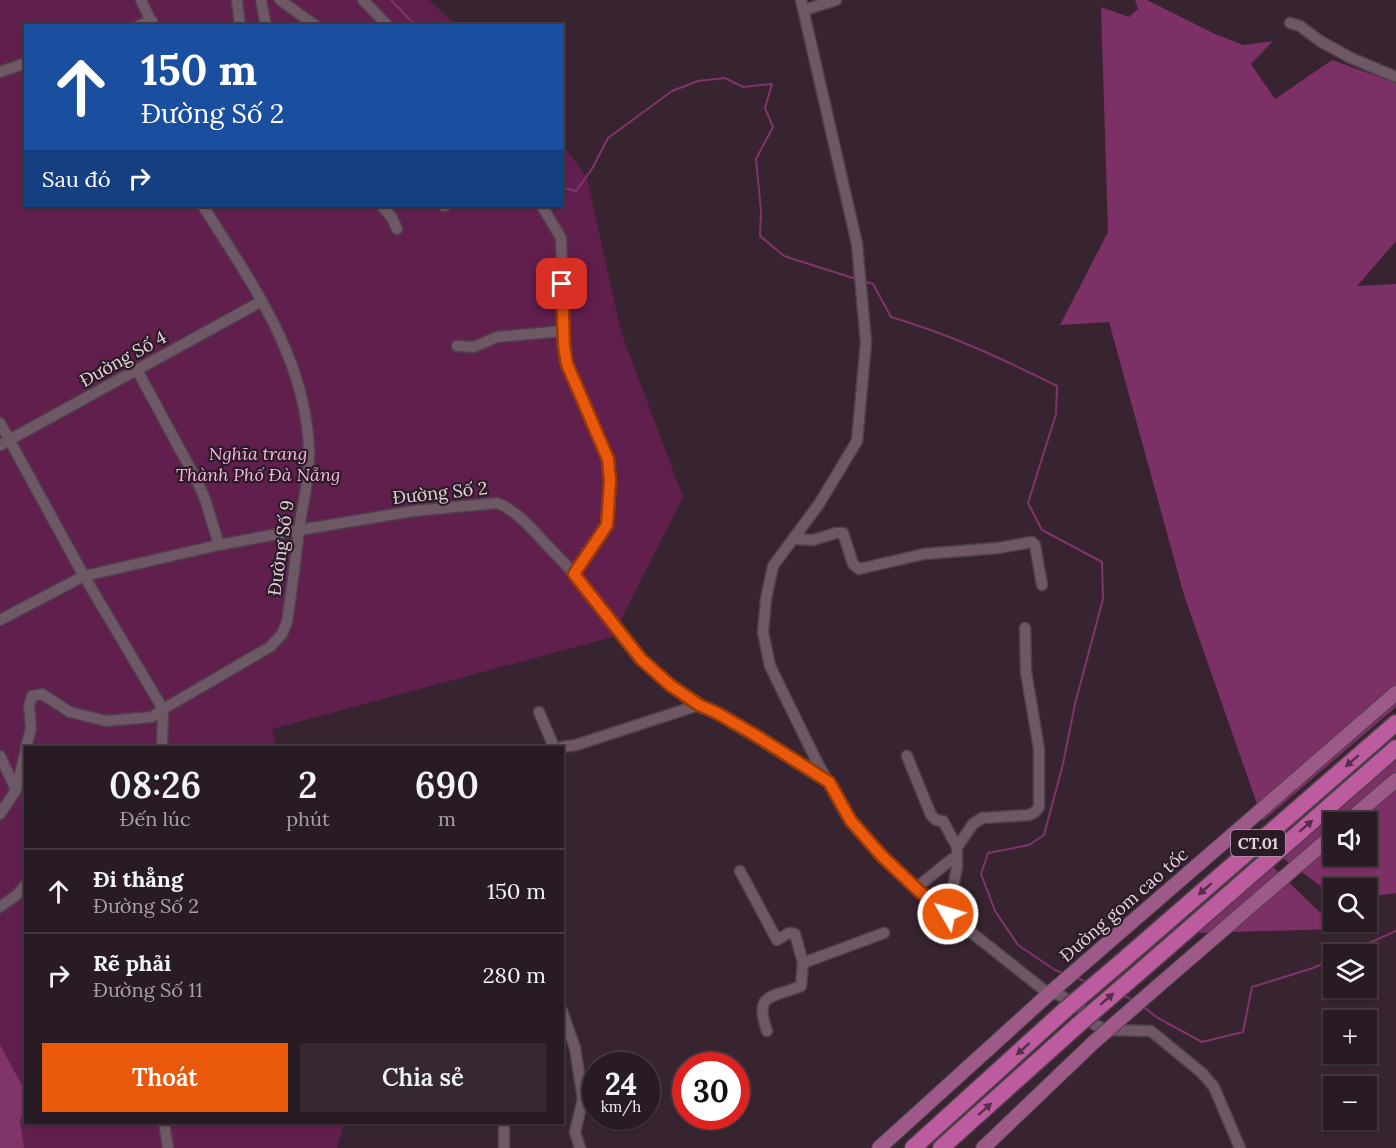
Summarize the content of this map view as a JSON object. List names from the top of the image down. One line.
{"streets":{"highway":["CT.01"],"main road":["Đường gom cao tốc"],"street":["Đường Số 4","Đường Số 2","Đường Số 9"]},"crossings":[["Đường Số 4","Đường Số 9"],["Đường Số 2","Đường Số 9"]],"parks":["Nghĩa trang Thành Phố Đà Nẵng"],"page":{"turn":["150 m","Đường Số 2"],"then":"Sau đó","eta":["08:26","Đến lúc","2","phút","690","m"],"map_buttons":["+","−"],"list":[{"name":"Đi thẳng","note":"Đường Số 2","value":"150 m"},{"name":"Rẽ phải","note":"Đường Số 11","value":"280 m"}],"buttons":["Thoát","Chia sẻ"],"speed":"24 km/h","limit":"30"}}
